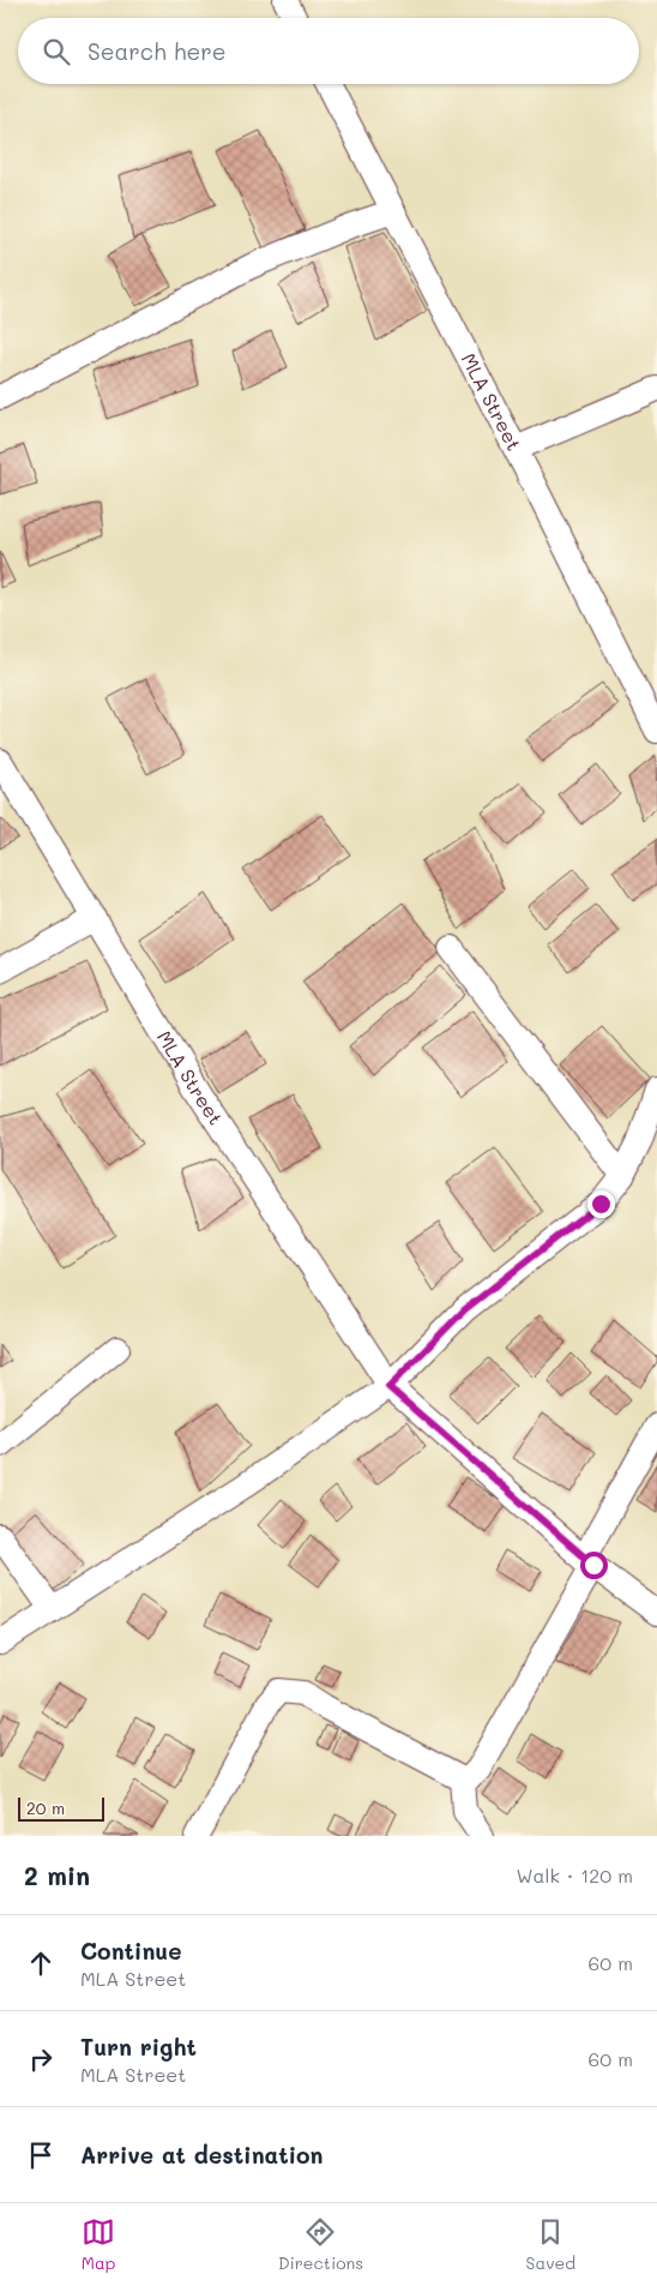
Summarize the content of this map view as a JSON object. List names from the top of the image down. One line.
{"streets":{"street":["MLA Street"]},"scale_bar":"20 m","page":{"search":"Search here","scale":"20 m","heading":["2 min","Walk · 120 m"],"list":[["Continue","MLA Street","60 m"],["Turn right","MLA Street","60 m"],"Arrive at destination"],"nav":["Map","Directions","Saved"]}}
